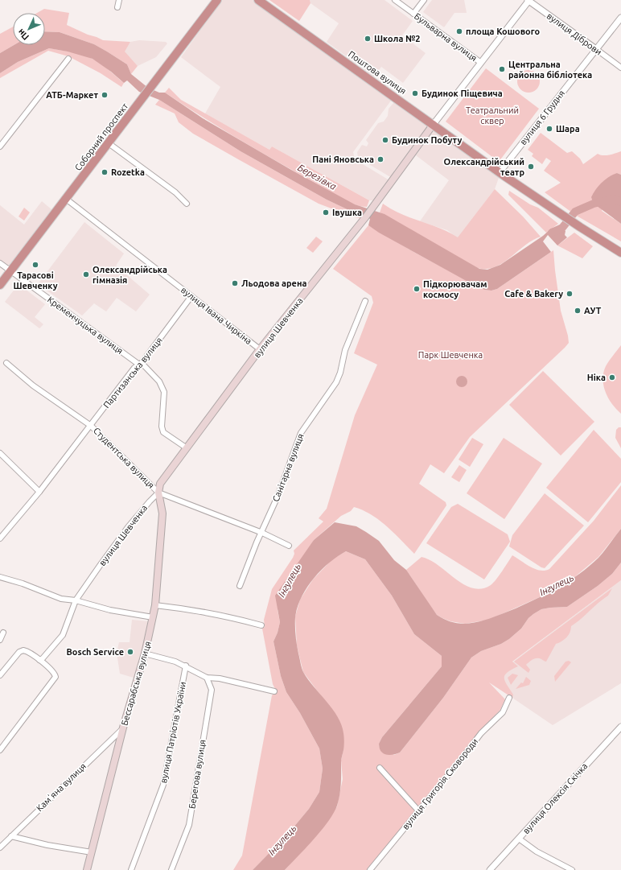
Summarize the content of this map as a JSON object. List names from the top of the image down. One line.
{"streets":{"highway":["Поштова вулиця","Соборний проспект"],"main road":["вулиця Шевченка","Бессарабська вулиця"],"street":["вулиця Діброви","Бульварна вулиця","вулиця 6 Грудня","вулиця Івана Чиркіна","Кременчуцька вулиця","Партизанська вулиця","Студентська вулиця","Санітарна вулиця","вулиця Патріотів України","Берегова вулиця","вулиця Григорія Сковороди","Камʼяна вулиця","вулиця Олексія Скічка"]},"crossings":[["вулиця Діброви","вулиця 6 Грудня"],["вулиця Діброви","вулиця Шевченка"],["Бульварна вулиця","вулиця Шевченка"],["Поштова вулиця","вулиця 6 Грудня"],["Поштова вулиця","вулиця Шевченка"],["Соборний проспект","вулиця Івана Чиркіна"],["Соборний проспект","Кременчуцька вулиця"],["вулиця Івана Чиркіна","вулиця Шевченка"],["вулиця Івана Чиркіна","Партизанська вулиця"],["Кременчуцька вулиця","вулиця Шевченка"],["Кременчуцька вулиця","Партизанська вулиця"],["вулиця Шевченка","Студентська вулиця"],["вулиця Шевченка","Бессарабська вулиця"],["Партизанська вулиця","Студентська вулиця"],["Студентська вулиця","Санітарна вулиця"],["Студентська вулиця","Бессарабська вулиця"],["Бессарабська вулиця","Камʼяна вулиця"]],"water":["Березівка","Інгулець"],"parks":["Театральний сквер","Парк Шевченка"],"places":["площа Кошового","Школа №2","Центральна районна бібліотека","Будинок Піщевича","АТБ-Маркет","Шара","Будинок Побуту","Пані Яновська","Олександрійський театр","Rozetka","Івушка","Тарасові Шевченку","Олександрійська гімназія","Льодова арена","Підкорювачам космосу","Cafe & Bakery","АУТ","Ніка","Bosch Service"],"north":"bottom left"}
